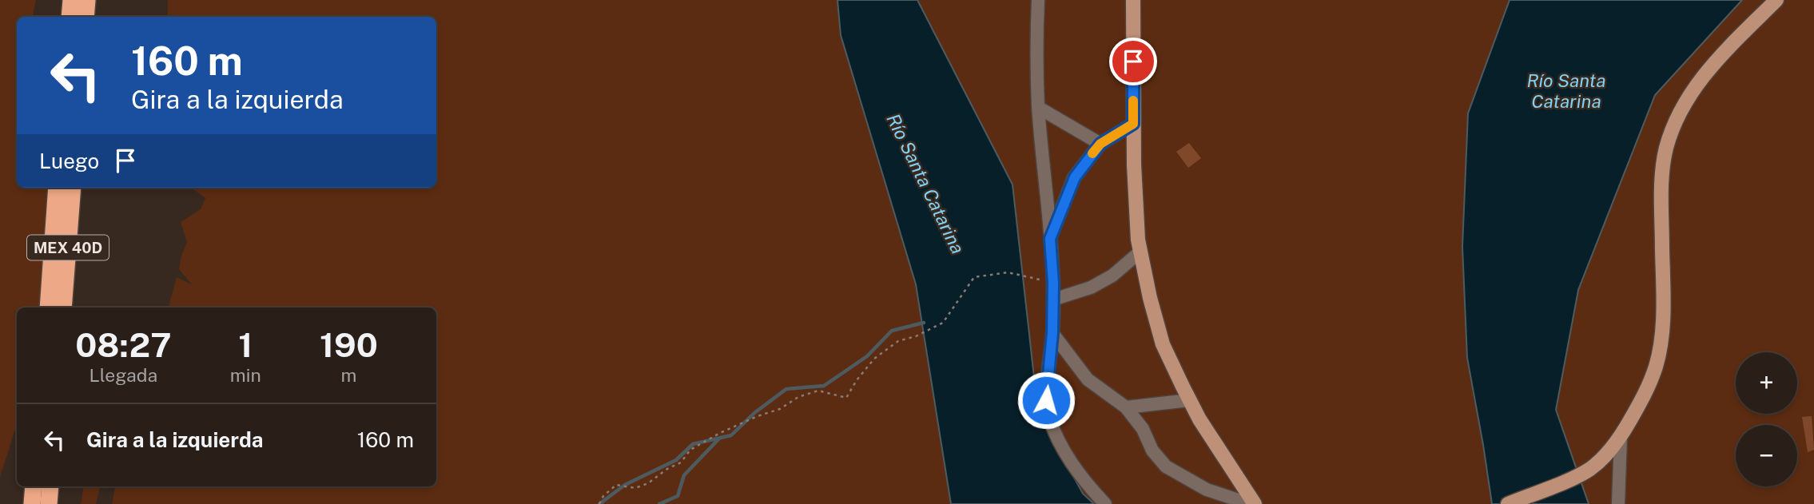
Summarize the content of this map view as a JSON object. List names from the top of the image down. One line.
{"streets":{"highway":["MEX 40D"]},"water":["Río Santa Catarina"],"page":{"turn":["160 m","Gira a la izquierda"],"then":"Luego","eta":["08:27","Llegada","1","min","190","m"],"map_buttons":["+","−"],"list":[{"name":"Gira a la izquierda","value":"160 m"}]}}
